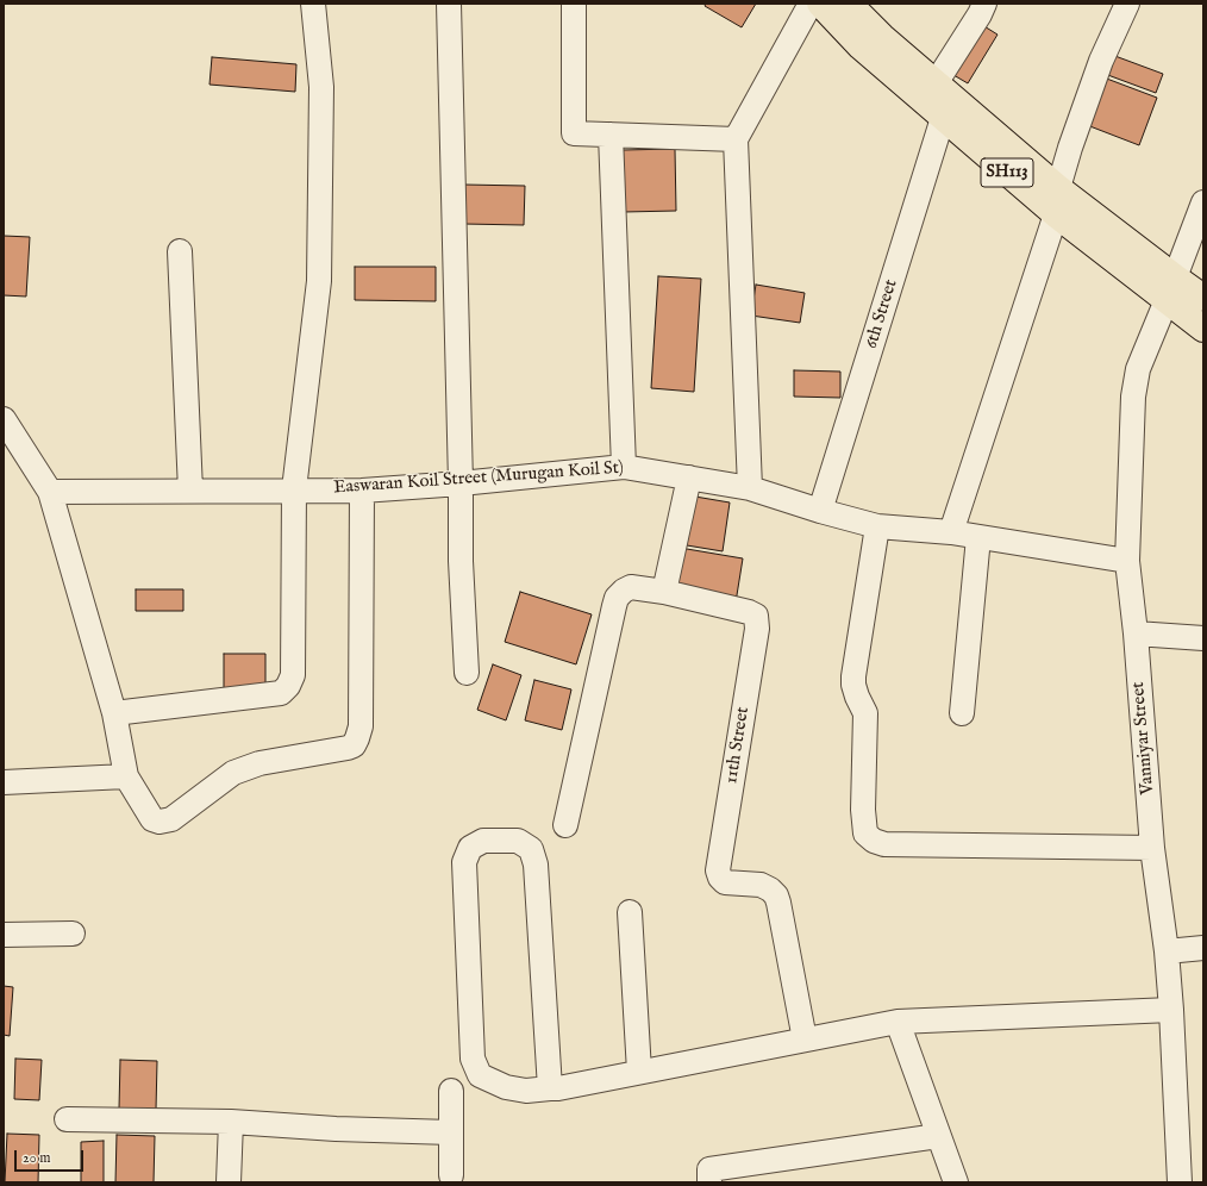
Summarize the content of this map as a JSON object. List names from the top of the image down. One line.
{"streets":{"main road":["SH113"],"street":["6th Street","Easwaran Koil Street (Murugan Koil St)","Vanniyar Street","11th Street"]},"crossings":[["SH113","6th Street"],["SH113","Vanniyar Street"],["6th Street","Easwaran Koil Street (Murugan Koil St)"],["Easwaran Koil Street (Murugan Koil St)","Vanniyar Street"]],"scale_bar":"20 m"}
